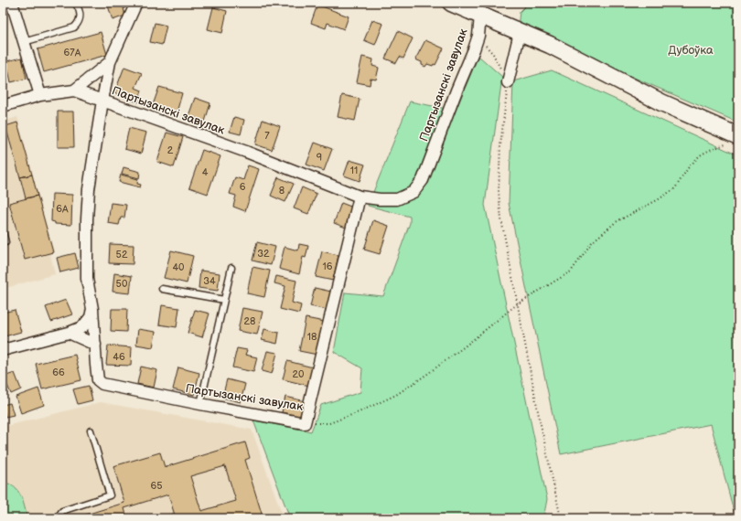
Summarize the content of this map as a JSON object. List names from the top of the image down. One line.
{"streets":{"street":["Партызанскі завулак"]},"parks":["Дубоўка"],"house_numbers":["67А","7","2","9","11","4","6","8","6А","32","52","16","40","34","50","28","18","46","66","20","65"]}
